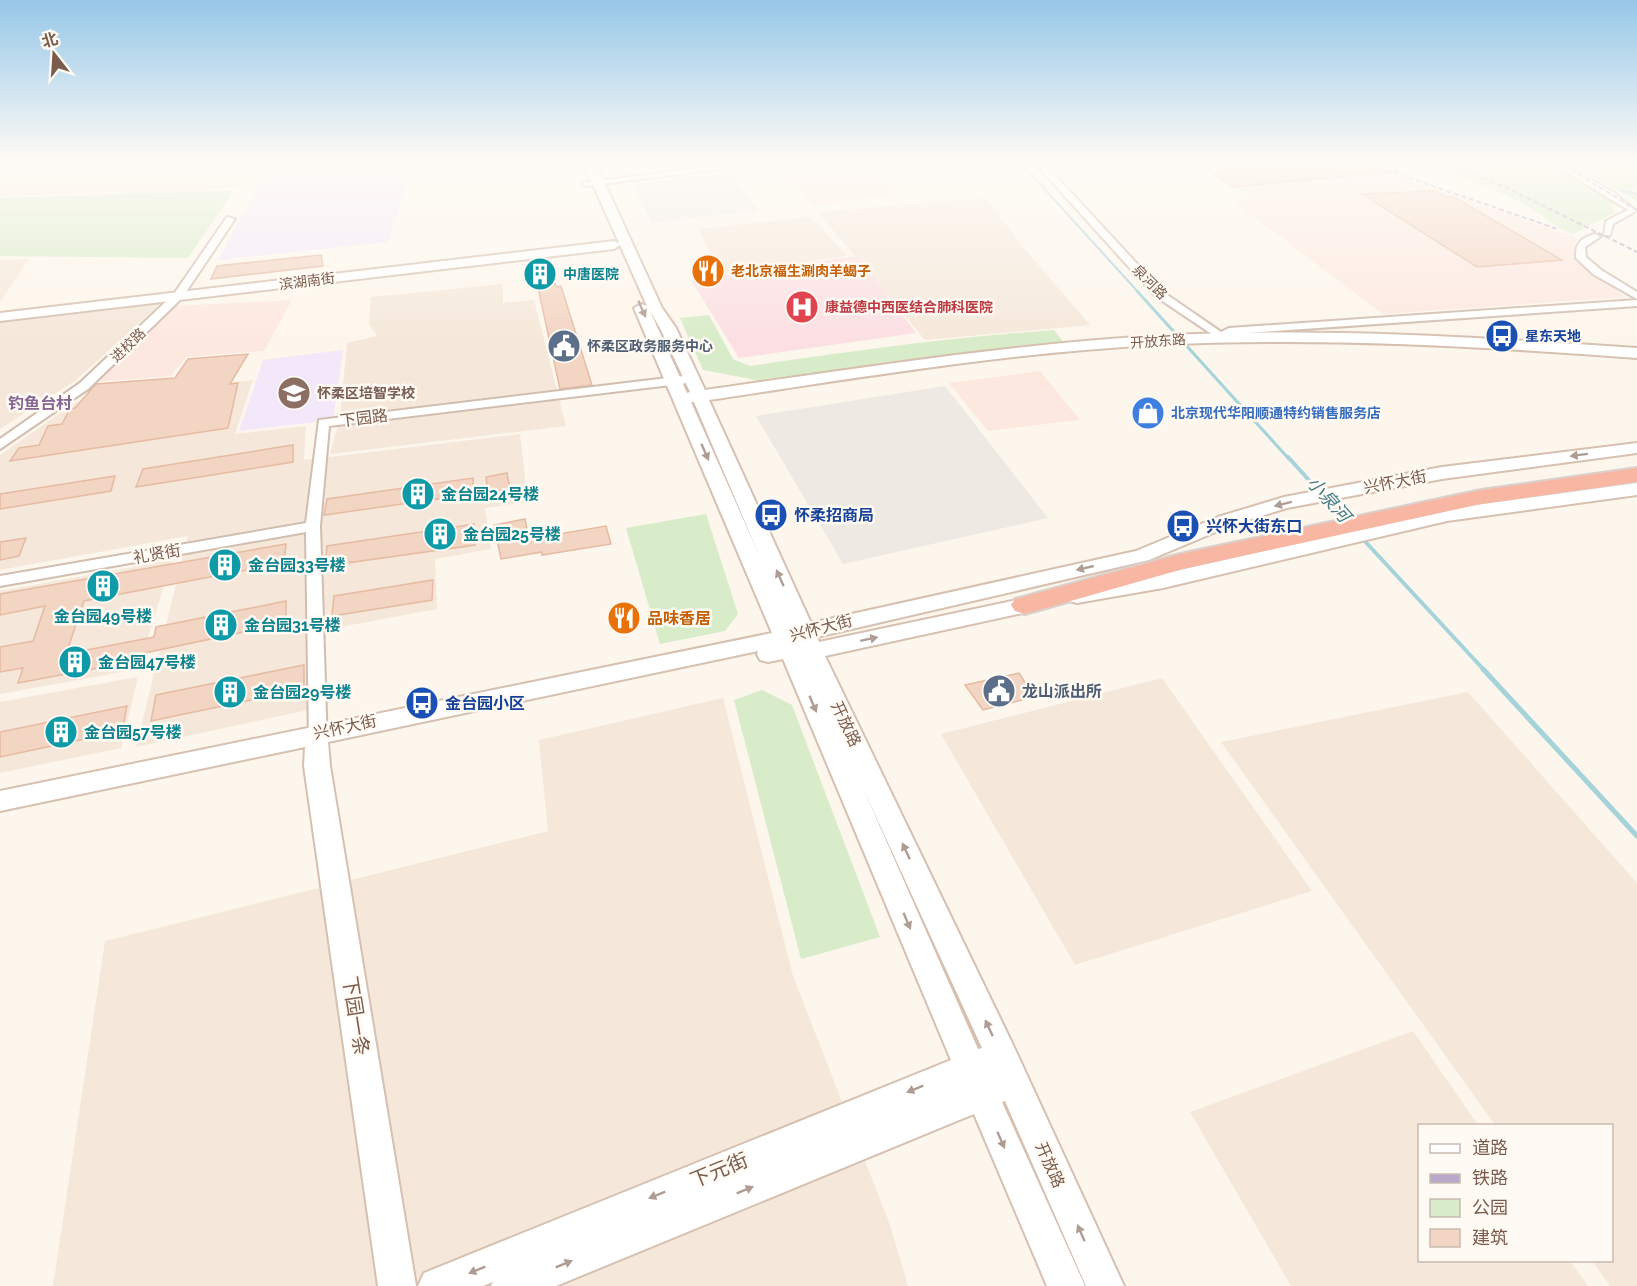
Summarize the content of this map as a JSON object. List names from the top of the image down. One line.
{"streets":{"main road":["滨湖南街","开放东路","兴怀大街","开放路","下园一条","下元街"],"street":["泉河路","进校路","下园路","礼贤街"]},"crossings":[["滨湖南街","进校路"],["滨湖南街","开放路"],["泉河路","开放东路"],["开放东路","下园路"],["开放东路","开放路"],["下园路","兴怀大街"],["下园路","礼贤街"],["下园路","开放路"],["下园路","下园一条"],["兴怀大街","开放路"],["兴怀大街","下园一条"],["开放路","下元街"]],"districts":["钓鱼台村"],"water":["小泉河"],"places":{"restaurant":["老北京福生涮肉羊蝎子","品味香居"],"building":["中唐医院","金台园24号楼","金台园25号楼","金台园33号楼","金台园49号楼","金台园31号楼","金台园47号楼","金台园29号楼","金台园57号楼"],"hospital":["康益德中西医结合肺科医院"],"bus stop":["星东天地","怀柔招商局","兴怀大街东口","金台园小区"],"public building":["怀柔区政务服务中心","龙山派出所"],"school or university":["怀柔区培智学校"],"shop":["北京现代华阳顺通特约销售服务店"]},"legend":["道路","铁路","公园","建筑"],"north":"top"}
